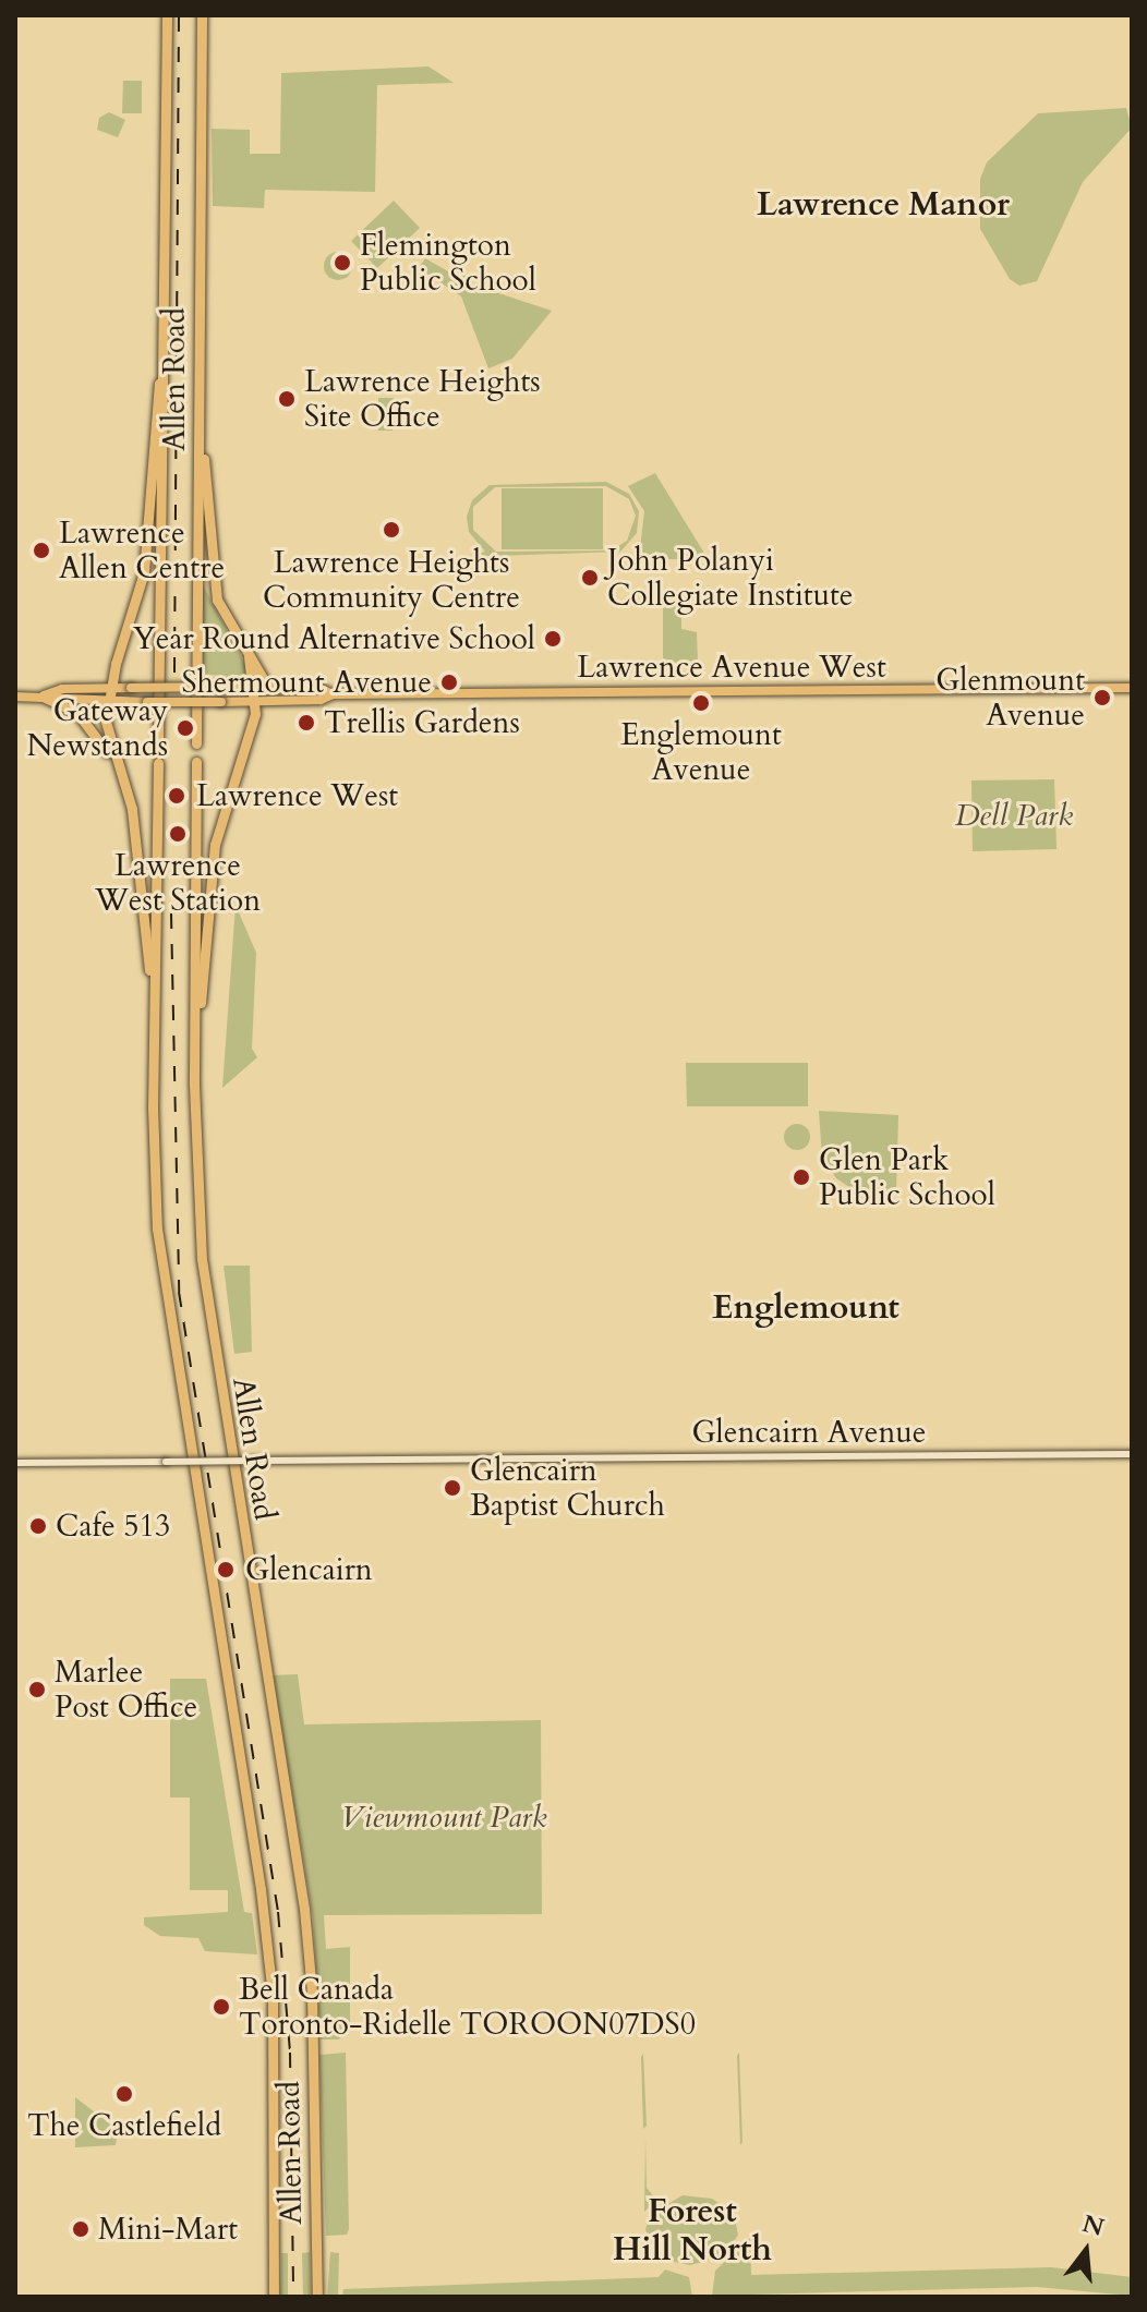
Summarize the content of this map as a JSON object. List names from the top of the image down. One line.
{"streets":{"highway":["Allen Road"],"main road":["Lawrence Avenue West"],"street":["Glencairn Avenue"]},"districts":["Lawrence Manor","Englemount","Forest Hill North"],"parks":["Dell Park","Viewmount Park"],"places":["Flemington Public School","Lawrence Heights Site Office","Lawrence Heights Community Centre","Lawrence Allen Centre","John Polanyi Collegiate Institute","Year Round Alternative School","Shermount Avenue","Glenmount Avenue","Englemount Avenue","Trellis Gardens","Gateway Newstands","Lawrence West","Lawrence West Station","Glen Park Public School","Glencairn Baptist Church","Cafe 513","Glencairn","Marlee Post Office","Bell Canada Toronto-Ridelle TOROON07DS0","The Castlefield","Mini-Mart"],"north":"top"}
